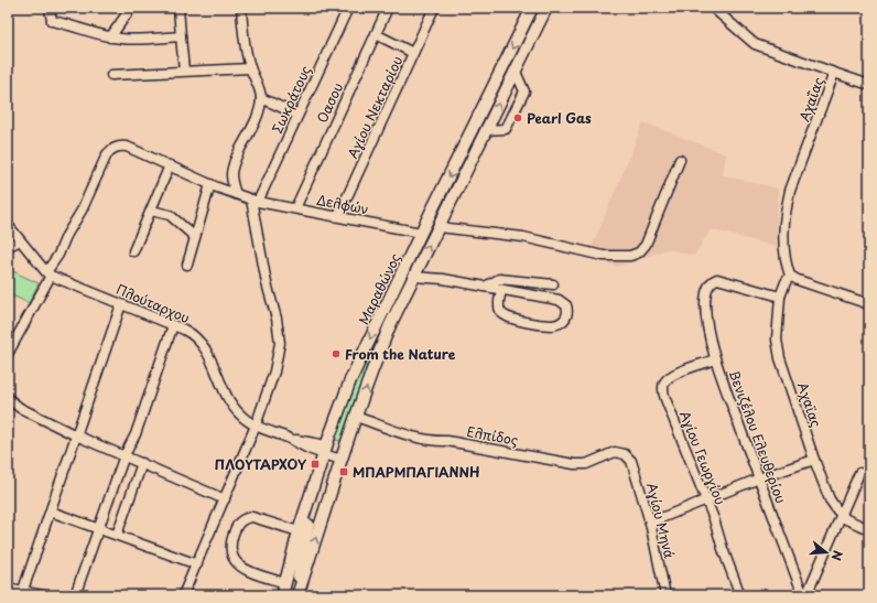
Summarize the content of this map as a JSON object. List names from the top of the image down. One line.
{"streets":{"main road":["Μαραθώνος"],"street":["Σωκράτους","Αχαΐας","Οασου","Αγίου Νεκταρίου","Δελφών","Πλούταρχου","Αχαϊας","Ελπίδος","Βενιζέλου Ελευθερίου","Αγίου Γεωργίου","Αγίου Μηνά"]},"crossings":[["Σωκράτους","Δελφών"],["Αχαΐας","Αχαϊας"],["Οασου","Δελφών"],["Αγίου Νεκταρίου","Δελφών"],["Δελφών","Μαραθώνος"],["Δελφών","Πλούταρχου"],["Μαραθώνος","Πλούταρχου"],["Μαραθώνος","Ελπίδος"],["Αχαϊας","Βενιζέλου Ελευθερίου"],["Ελπίδος","Αγίου Μηνά"],["Βενιζέλου Ελευθερίου","Αγίου Γεωργίου"]],"places":{"other":["Pearl Gas","From the Nature"],"transit":["ΠΛΟΥΤΑΡΧΟΥ","ΜΠΑΡΜΠΑΓΙΑΝΝΗ"]},"north":"right"}
